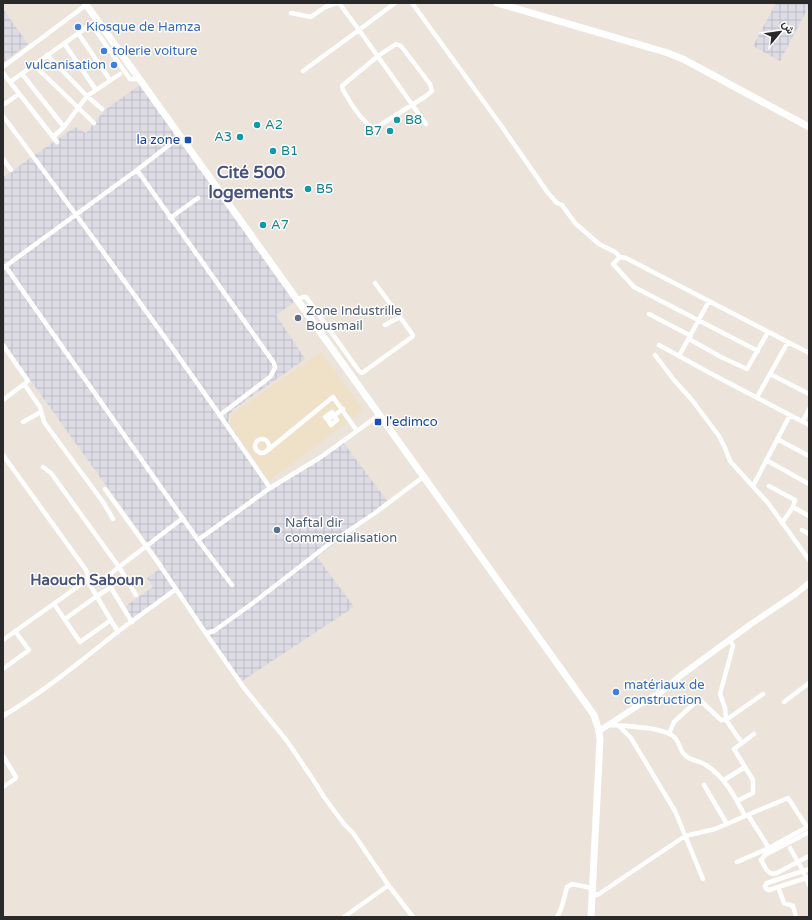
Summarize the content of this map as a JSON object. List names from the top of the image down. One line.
{"districts":["Cité 500 logements","Haouch Saboun"],"places":{"other":["Kiosque de Hamza","tolerie voiture","vulcanisation","B8","A2","B7","A3","B1","B5","A7","Zone Industrille Bousmail","Naftal dir commercialisation","matériaux de construction"],"transit":["la zone","l'edimco"]},"north":"top right"}
